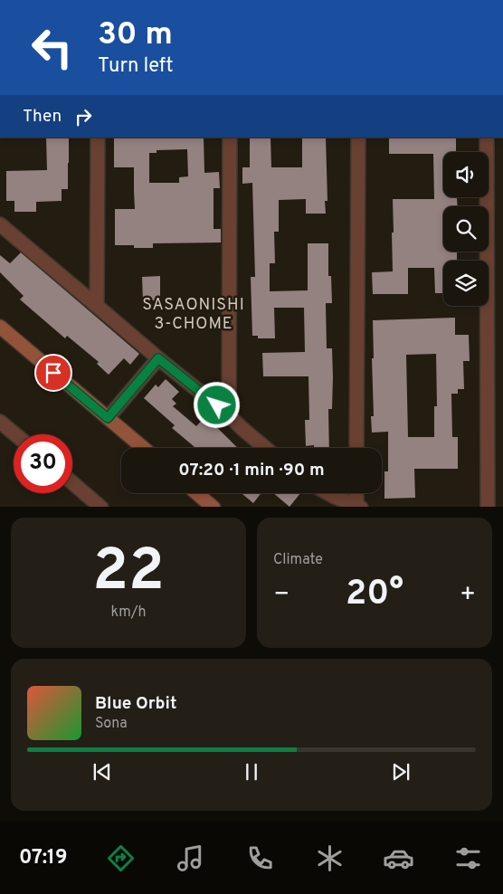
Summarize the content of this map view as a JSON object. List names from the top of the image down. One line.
{"districts":["SASAONISHI 3-CHOME"],"page":{"turn":["30 m","Turn left"],"then":"Then","limit":"30","trip":"07:20 · 1 min · 90 m","tile":[["22","km/h"],"Climate"],"heat":["−","20°","+"],"song":["Blue Orbit","Sona"],"tabs":"07:19"}}
